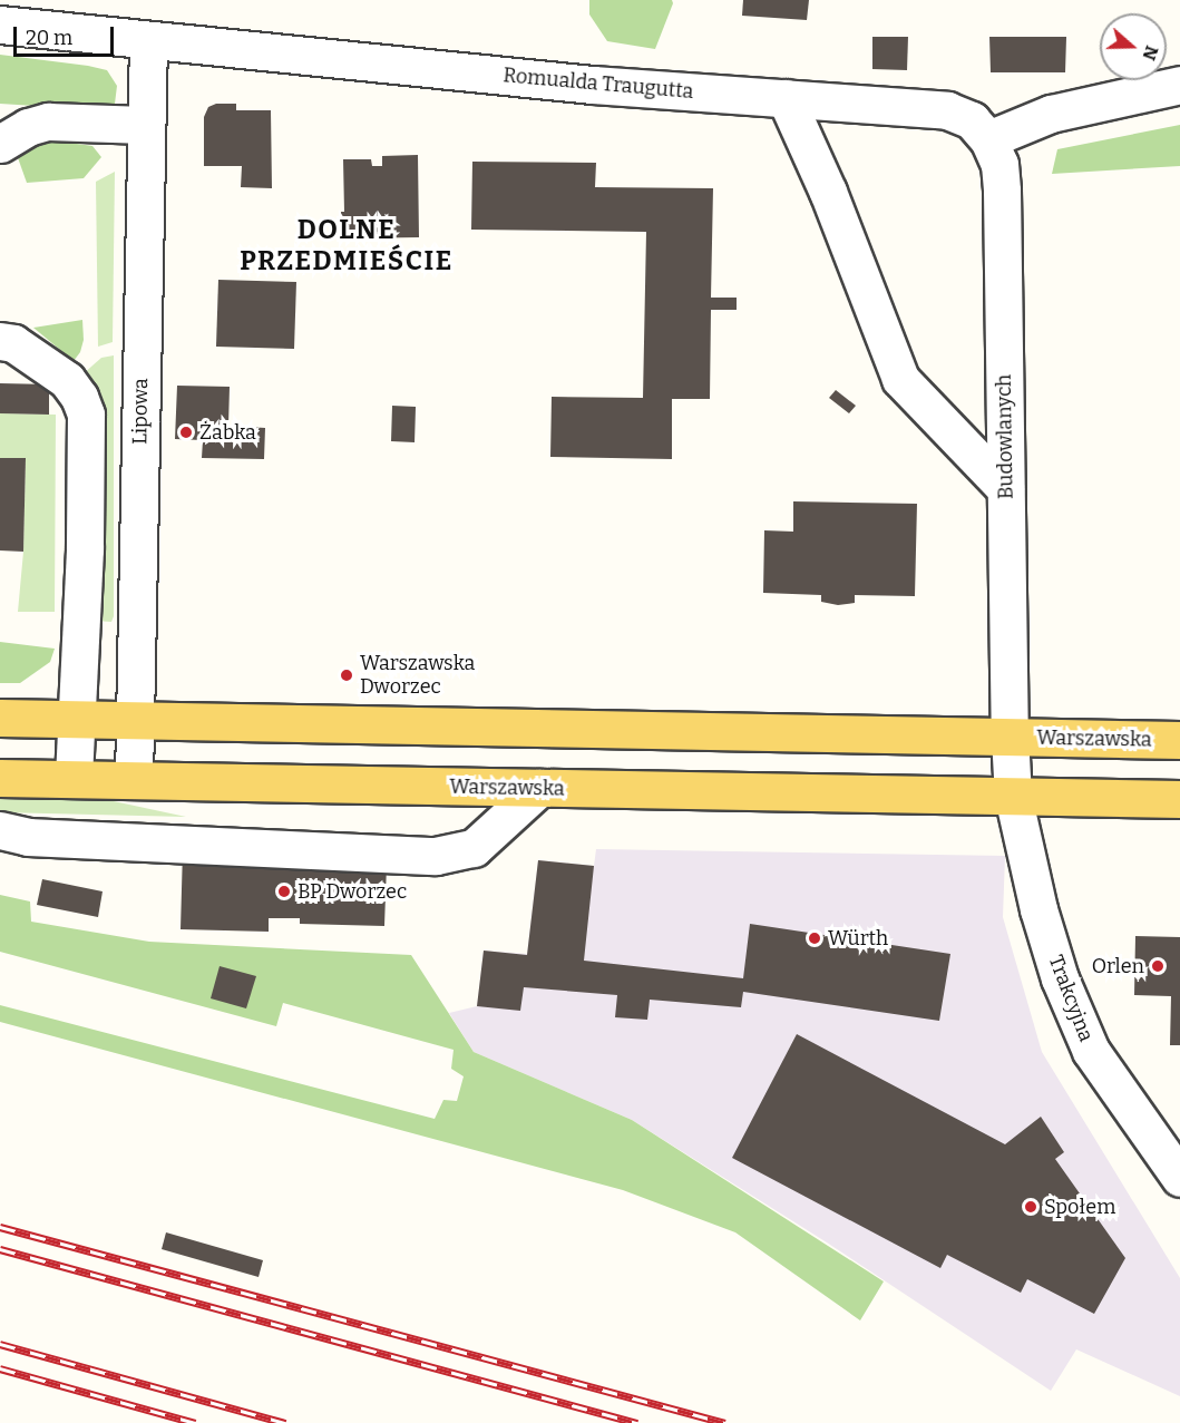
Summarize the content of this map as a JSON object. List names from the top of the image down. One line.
{"streets":{"main road":["Warszawska"],"street":["Romualda Traugutta","Lipowa","Budowlanych","Trakcyjna"]},"crossings":[["Romualda Traugutta","Lipowa"],["Romualda Traugutta","Budowlanych"],["Lipowa","Warszawska"],["Budowlanych","Warszawska"],["Warszawska","Trakcyjna"]],"districts":["DOLNE PRZEDMIEŚCIE"],"places":["Żabka","Warszawska Dworzec","BP Dworzec","Würth","Orlen","Społem"],"scale_bar":"20 m","north":"right"}
